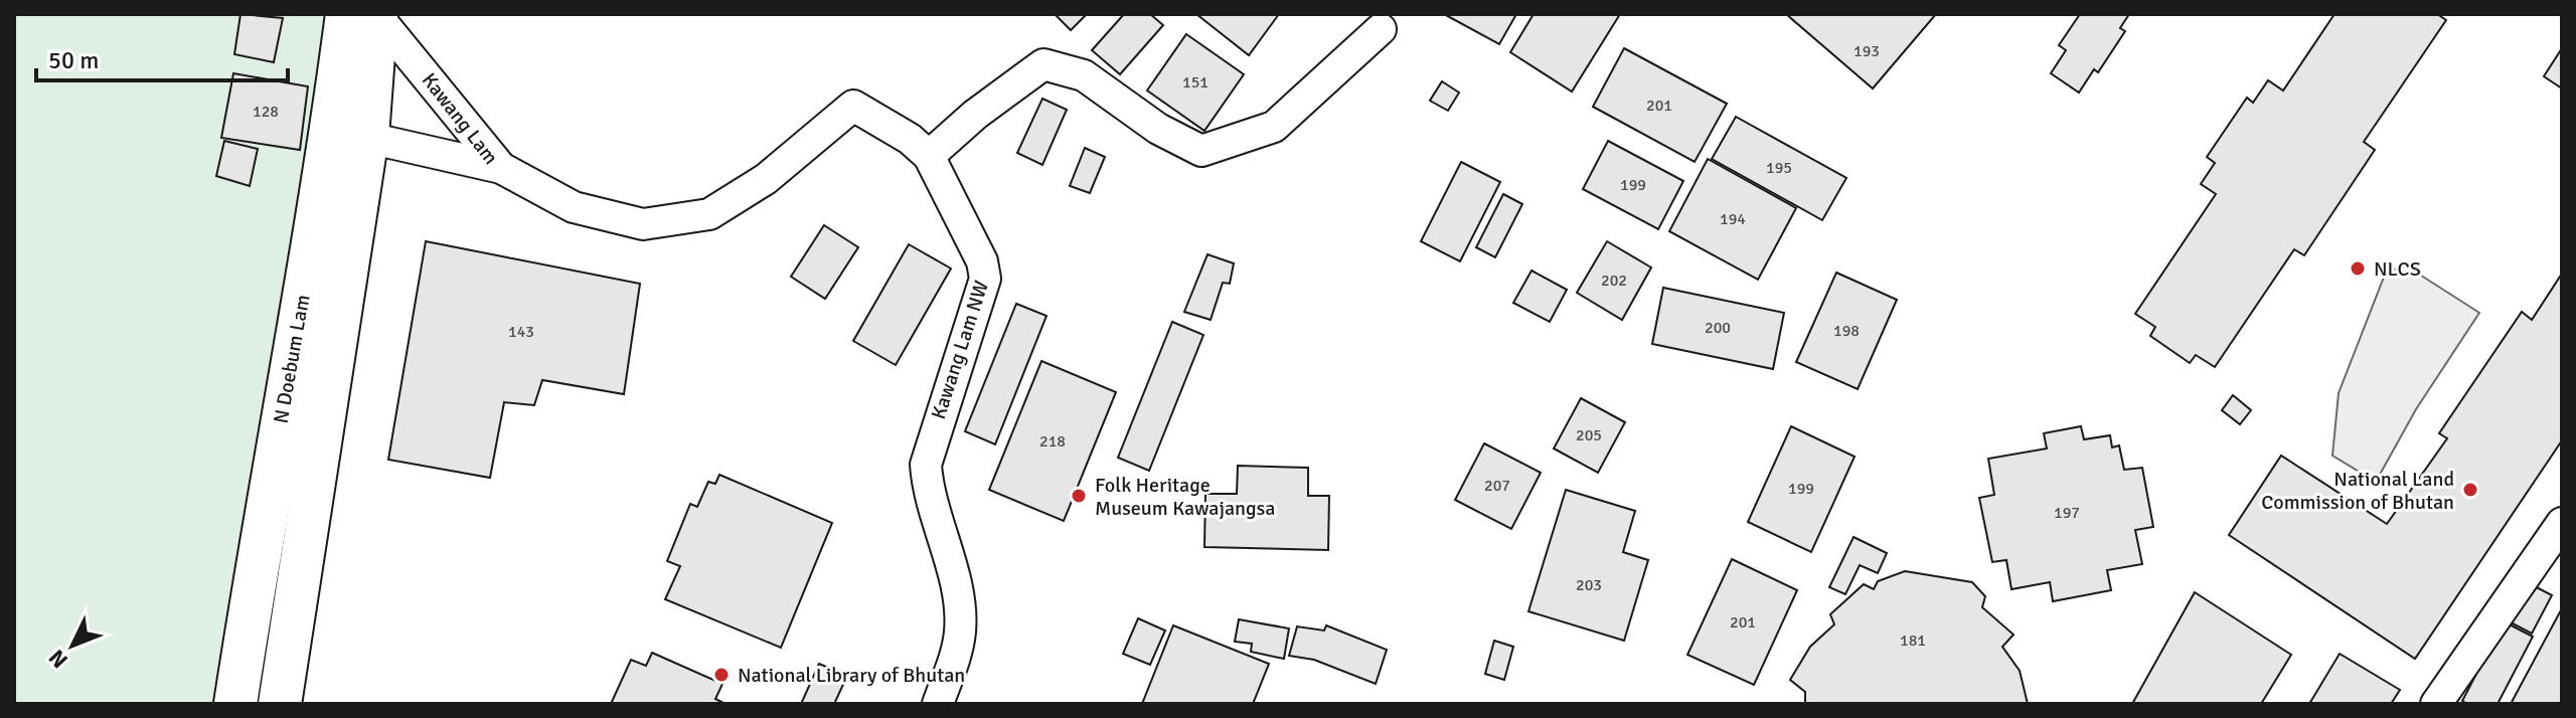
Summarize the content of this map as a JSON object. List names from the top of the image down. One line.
{"streets":{"main road":["N Doebum Lam"],"street":["Kawang Lam","Kawang Lam NW"]},"crossings":[["Kawang Lam","Kawang Lam NW"],["Kawang Lam","N Doebum Lam"]],"places":["NLCS","National Land Commission of Bhutan","Folk Heritage Museum Kawajangsa","National Library of Bhutan"],"house_numbers":["193","151","201","128","195","199","194","202","200","198","143","205","218","207","199","197","203","201","181"],"scale_bar":"50 m","north":"bottom left"}
